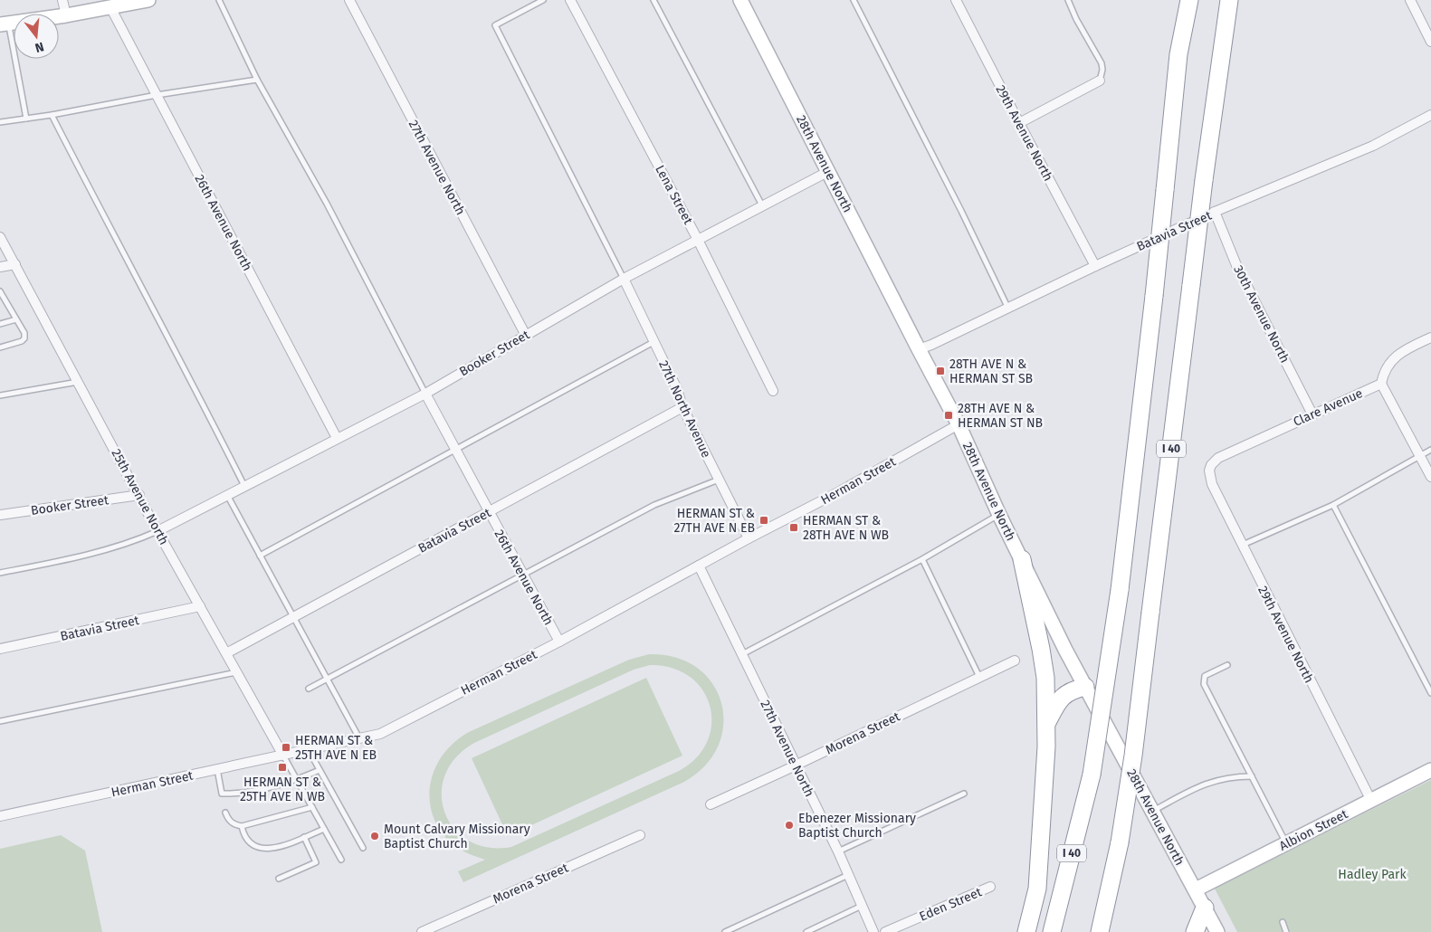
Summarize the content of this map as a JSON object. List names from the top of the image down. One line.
{"streets":{"highway":["I 40"],"main road":["28th Avenue North","Albion Street"],"street":["29th Avenue North","27th Avenue North","Lena Street","26th Avenue North","Batavia Street","30th Avenue North","Booker Street","Clare Avenue","27th North Avenue","Herman Street","25th Avenue North","Morena Street","Eden Street"]},"crossings":[["29th Avenue North","Batavia Street"],["29th Avenue North","Clare Avenue"],["29th Avenue North","Albion Street"],["28th Avenue North","Batavia Street"],["28th Avenue North","Booker Street"],["28th Avenue North","Herman Street"],["28th Avenue North","Albion Street"],["27th Avenue North","Booker Street"],["27th Avenue North","Herman Street"],["27th Avenue North","Morena Street"],["Lena Street","Booker Street"],["26th Avenue North","Batavia Street"],["26th Avenue North","Booker Street"],["26th Avenue North","Herman Street"],["Batavia Street","30th Avenue North"],["Batavia Street","27th North Avenue"],["Batavia Street","25th Avenue North"],["30th Avenue North","Clare Avenue"],["Booker Street","27th North Avenue"],["Booker Street","25th Avenue North"],["27th North Avenue","Herman Street"],["Herman Street","25th Avenue North"]],"parks":["Hadley Park"],"places":{"transit":["28TH AVE N & HERMAN ST SB","28TH AVE N & HERMAN ST NB","HERMAN ST & 27TH AVE N EB","HERMAN ST & 28TH AVE N WB","HERMAN ST & 25TH AVE N EB","HERMAN ST & 25TH AVE N WB"],"other":["Ebenezer Missionary Baptist Church","Mount Calvary Missionary Baptist Church"]},"north":"bottom"}
